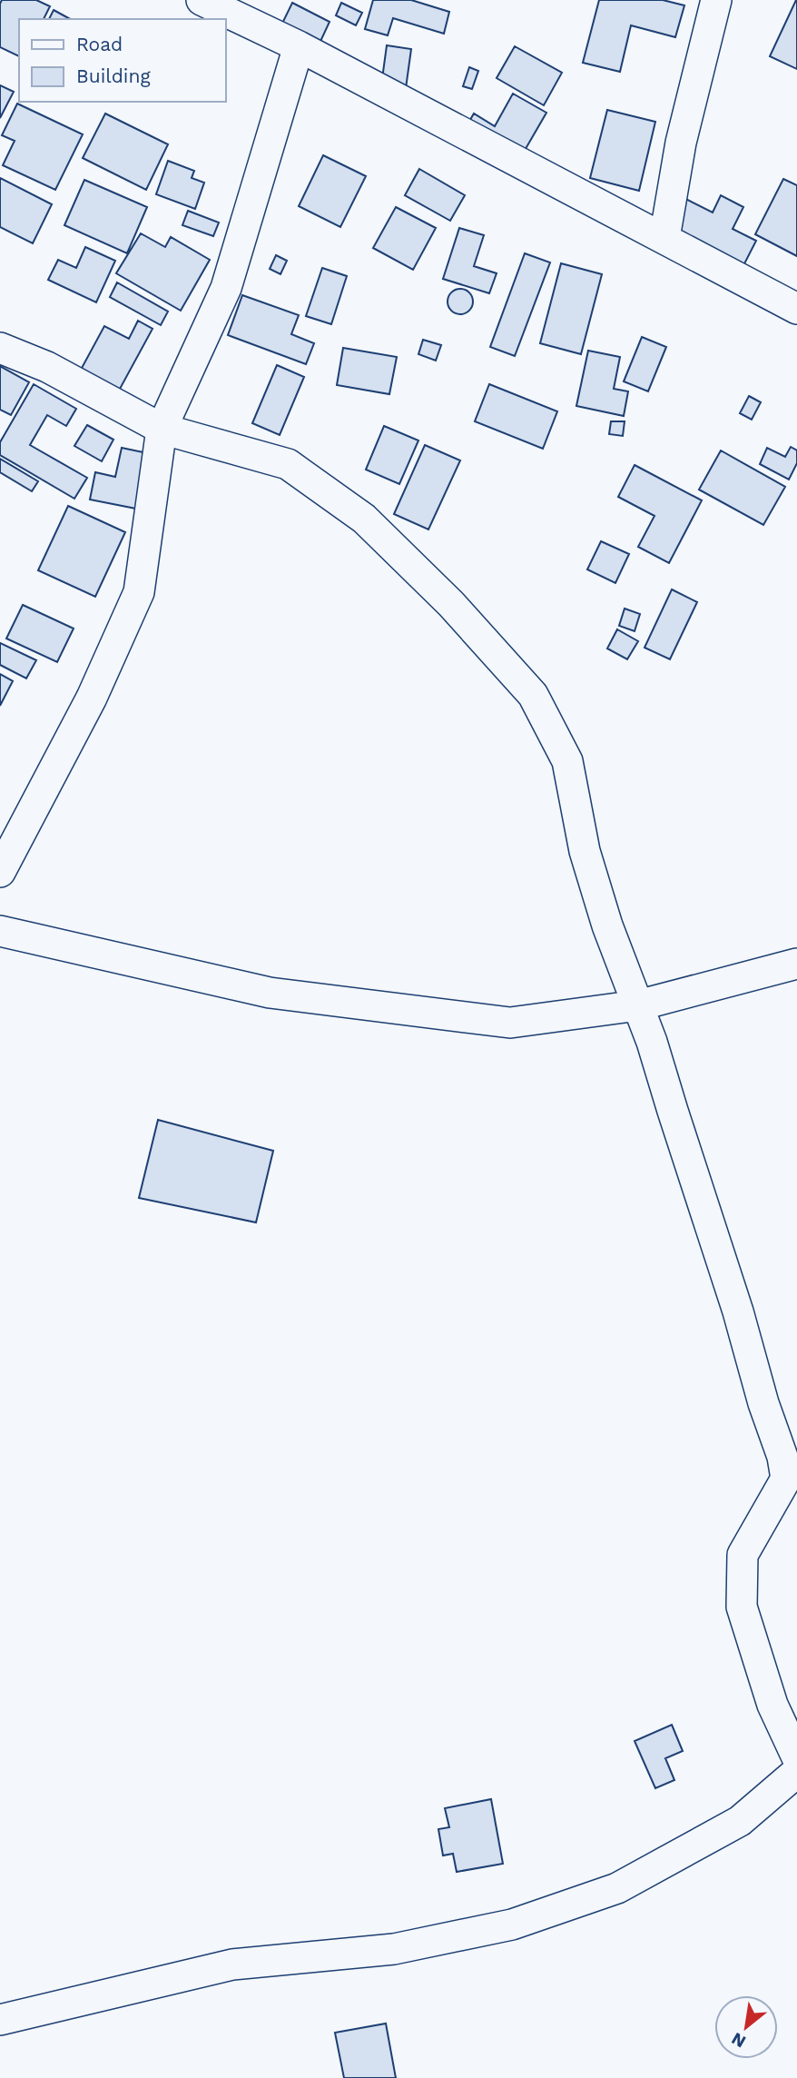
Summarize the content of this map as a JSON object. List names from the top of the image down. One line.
{"legend":["Road","Building"],"north":"bottom left"}
